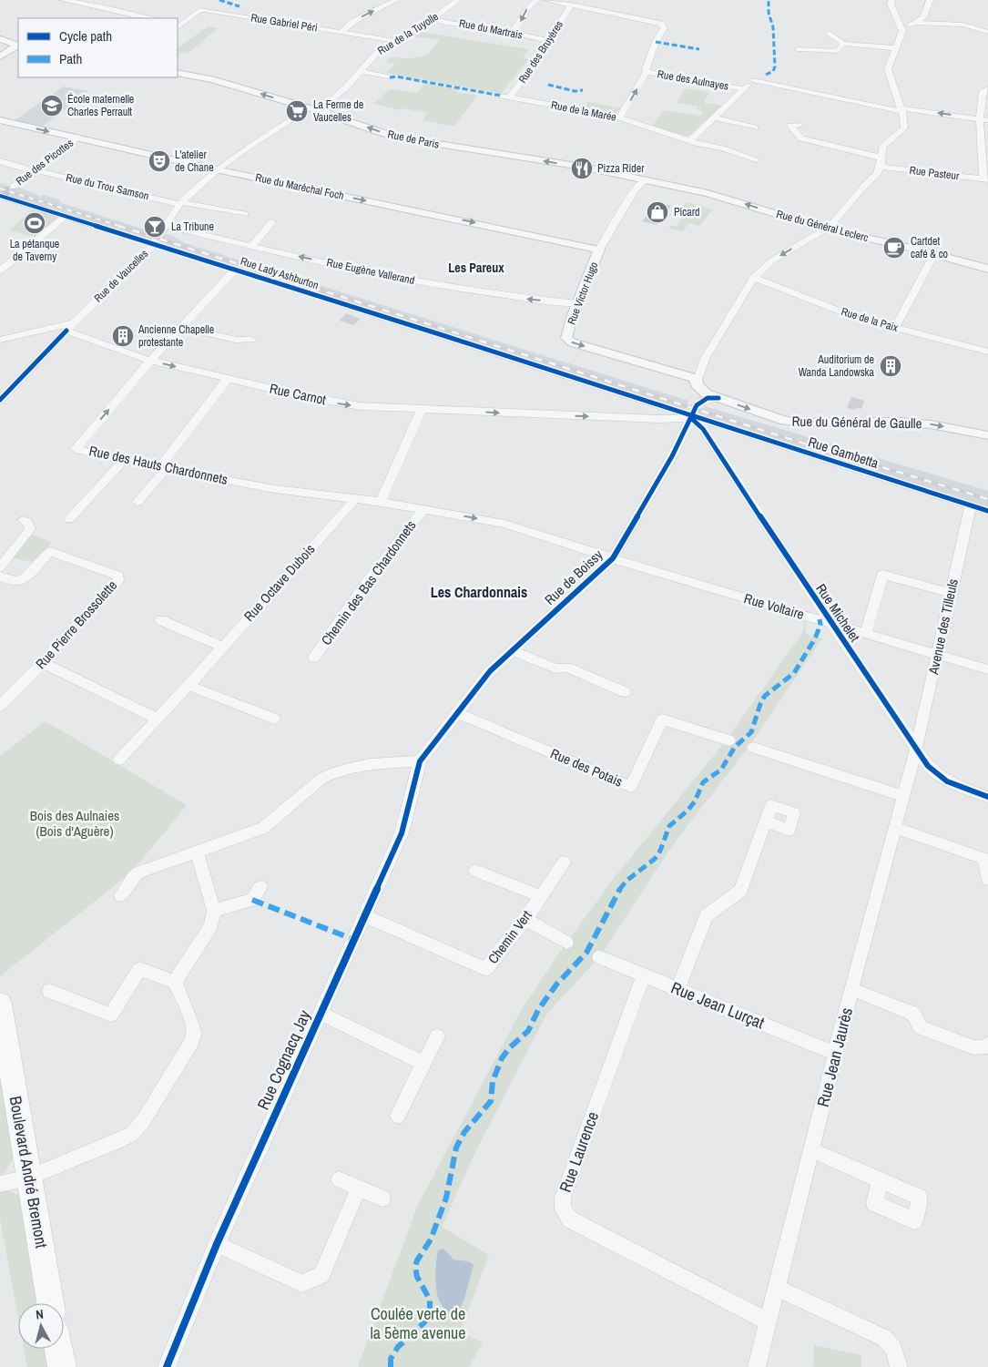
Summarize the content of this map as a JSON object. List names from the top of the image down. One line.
{"streets":{"main road":["Boulevard André Bremont"],"street":["Rue Gabriel Péri","Rue du Martrais","Rue de la Tuyolle","Rue des Bruyères","Rue des Aulnayes","Rue de la Marée","Rue de Paris","Rue des Picottes","Rue Pasteur","Rue du Trou Samson","Rue du Maréchal Foch","Rue du Général Leclerc","Rue Eugène Vallerand","Rue Lady Ashburton","Rue de Vaucelles","Rue Victor Hugo","Rue de la Paix","Rue Carnot","Rue du Général de Gaulle","Rue Gambetta","Rue des Hauts Chardonnets","Rue de Boissy","Rue Octave Dubois","Chemin des Bas Chardonnets","Rue Voltaire","Rue Michelet","Rue Pierre Brossolette","Avenue des Tilleuls","Rue des Potais","Chemin Vert","Rue Jean Lurçat","Rue Jean Jaurès","Rue Cognacq Jay","Rue Laurence"]},"crossings":[["Rue Gabriel Péri","Rue de la Tuyolle"],["Rue du Martrais","Rue de la Tuyolle"],["Rue du Martrais","Rue des Bruyères"],["Rue de la Tuyolle","Rue de Paris"],["Rue des Bruyères","Rue des Aulnayes"],["Rue des Bruyères","Rue de la Marée"],["Rue de Paris","Rue du Général Leclerc"],["Rue de Paris","Rue de Vaucelles"],["Rue de Paris","Rue Victor Hugo"],["Rue des Picottes","Rue du Trou Samson"],["Rue des Picottes","Rue du Maréchal Foch"],["Rue Pasteur","Rue de Boissy"],["Rue du Trou Samson","Rue de Vaucelles"],["Rue du Maréchal Foch","Rue de Vaucelles"],["Rue du Maréchal Foch","Rue Victor Hugo"],["Rue du Général Leclerc","Rue de Boissy"],["Rue Eugène Vallerand","Rue de Vaucelles"],["Rue Eugène Vallerand","Rue Victor Hugo"],["Rue Lady Ashburton","Rue de Vaucelles"],["Rue Lady Ashburton","Rue des Hauts Chardonnets"],["Rue de Vaucelles","Rue Carnot"],["Rue Victor Hugo","Rue du Général de Gaulle"],["Rue Victor Hugo","Rue de Boissy"],["Rue de la Paix","Rue de Boissy"],["Rue Carnot","Rue des Hauts Chardonnets"],["Rue du Général de Gaulle","Rue de Boissy"],["Rue Gambetta","Rue de Boissy"],["Rue Gambetta","Rue Michelet"],["Rue Gambetta","Avenue des Tilleuls"],["Rue des Hauts Chardonnets","Rue Octave Dubois"],["Rue de Boissy","Rue Voltaire"],["Rue de Boissy","Rue Michelet"],["Rue de Boissy","Rue des Potais"],["Rue de Boissy","Rue Cognacq Jay"],["Chemin des Bas Chardonnets","Rue Voltaire"],["Rue Voltaire","Rue Michelet"],["Rue Voltaire","Avenue des Tilleuls"],["Rue Michelet","Avenue des Tilleuls"],["Rue Michelet","Rue Jean Jaurès"],["Avenue des Tilleuls","Rue Jean Jaurès"],["Chemin Vert","Rue Cognacq Jay"],["Rue Jean Lurçat","Rue Jean Jaurès"],["Rue Jean Lurçat","Rue Laurence"],["Rue Jean Jaurès","Rue Laurence"]],"one_way":["Rue de Paris","Rue du Maréchal Foch","Rue Eugène Vallerand","Rue Victor Hugo","Rue du Général de Gaulle"],"districts":["Les Pareux","Les Chardonnais"],"parks":["Bois des Aulnaies (Bois d'Aguère)","Coulée verte de la 5ème avenue"],"places":{"school or university":["École maternelle Charles Perrault"],"supermarket":["La Ferme de Vaucelles"],"theatre":["L'atelier de Chane"],"restaurant":["Pizza Rider"],"shop":["Picard"],"sports":["La pétanque de Taverny"],"bar":["La Tribune"],"cafe":["Cartdet café & co"],"building":["Ancienne Chapelle protestante","Auditorium de Wanda Landowska"]},"legend":["Cycle path","Path"],"north":"top"}
